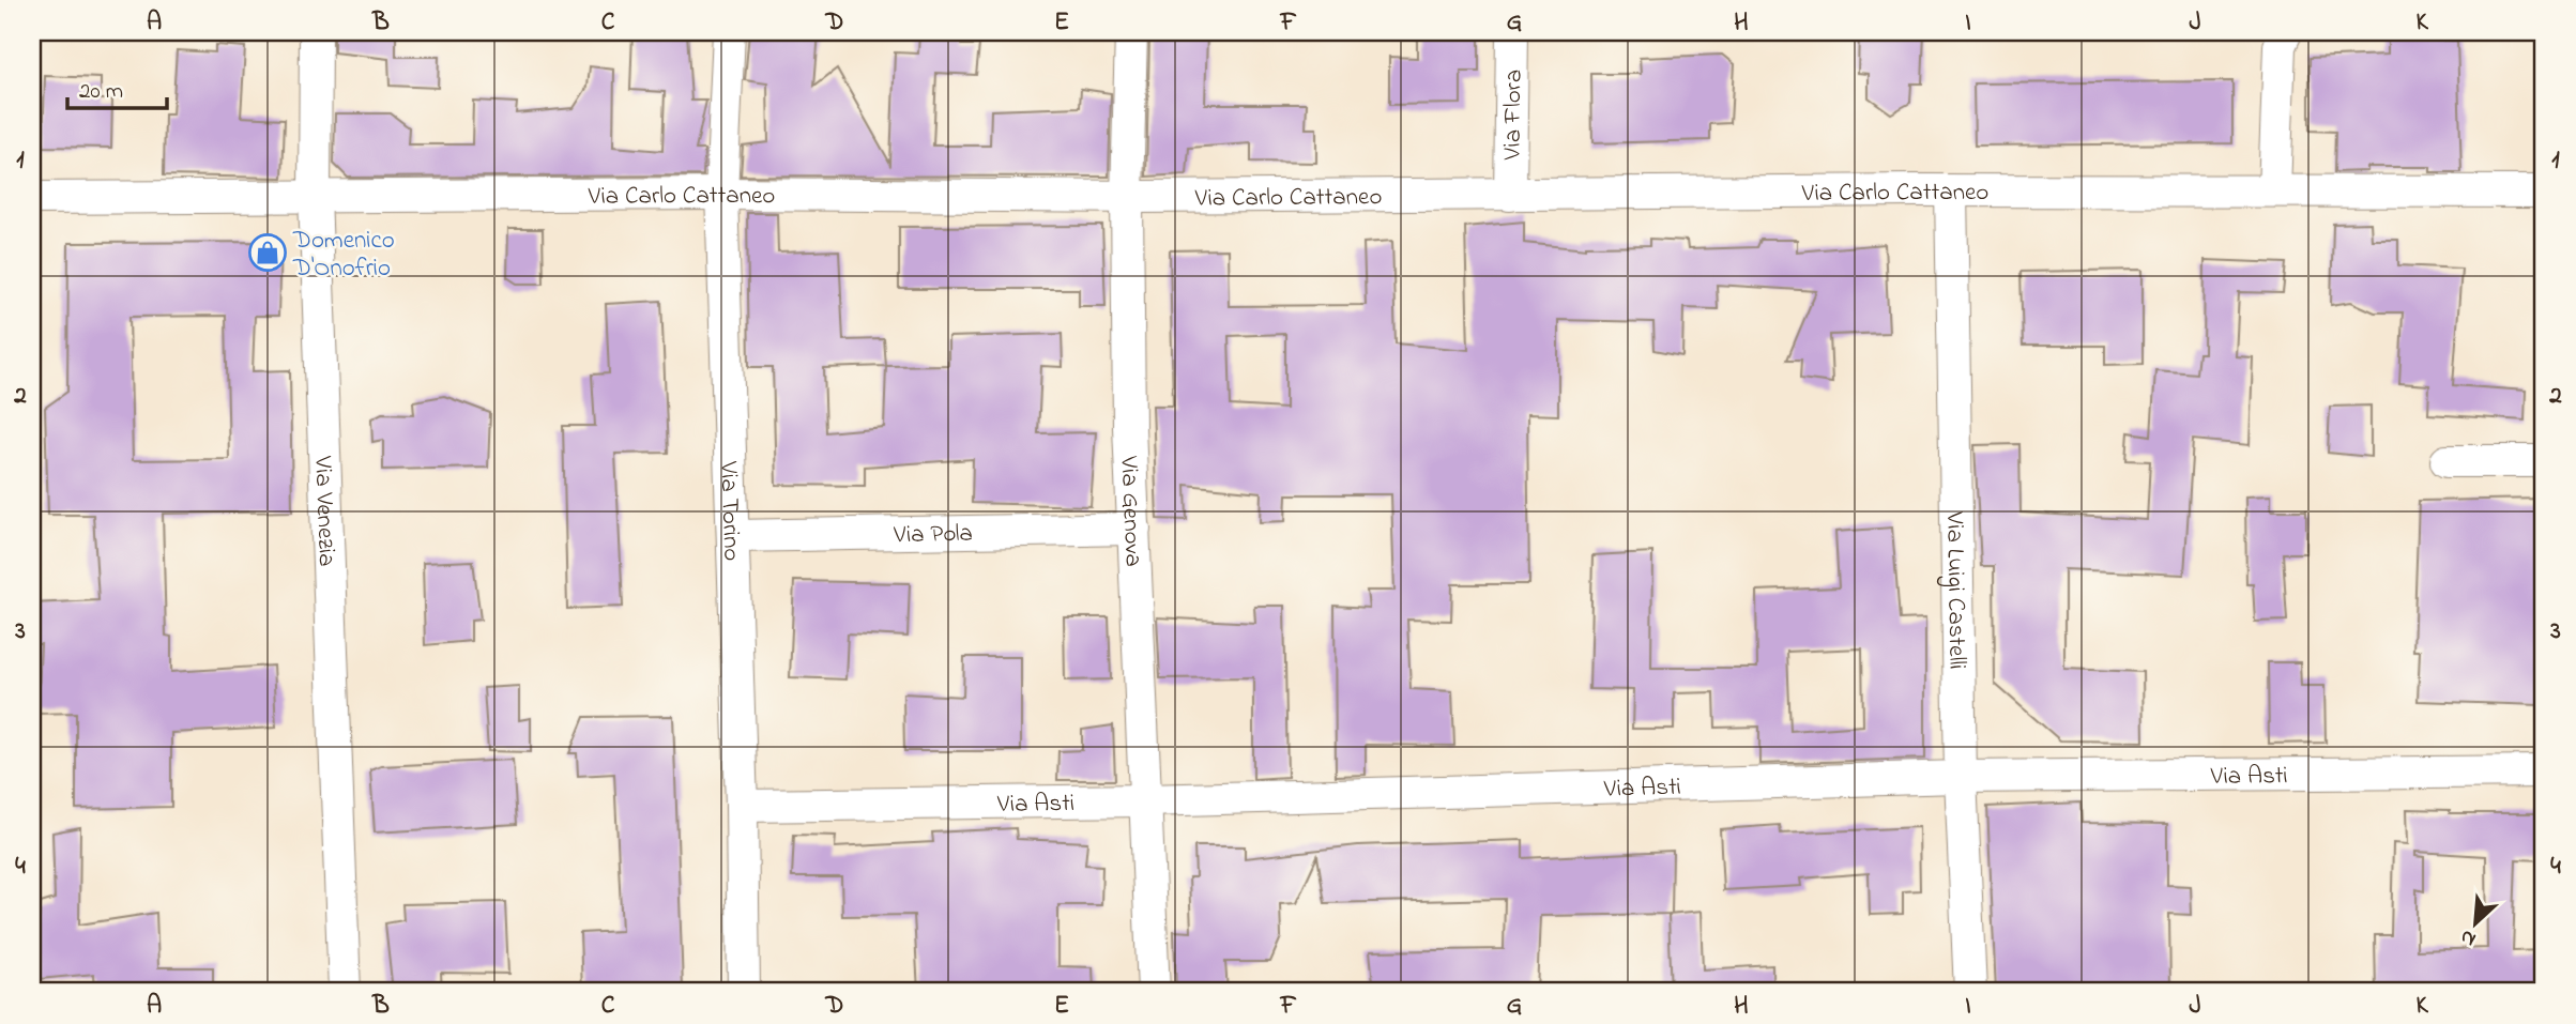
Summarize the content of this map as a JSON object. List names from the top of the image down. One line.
{"streets":{"street":["Via Flora","Via Carlo Cattaneo","Via Torino","Via Venezia","Via Genova","Via Pola","Via Luigi Castelli","Via Asti"]},"crossings":[["Via Flora","Via Carlo Cattaneo"],["Via Carlo Cattaneo","Via Torino"],["Via Carlo Cattaneo","Via Venezia"],["Via Carlo Cattaneo","Via Genova"],["Via Carlo Cattaneo","Via Luigi Castelli"],["Via Torino","Via Pola"],["Via Torino","Via Asti"],["Via Genova","Via Pola"],["Via Genova","Via Asti"],["Via Luigi Castelli","Via Asti"]],"places":{"shop":["Domenico D'Onofrio"]},"scale_bar":"20 m","north":"bottom left","grid":{"columns":["A","B","C","D","E","F","G","H","I","J","K"],"rows":["1","2","3","4"]}}
